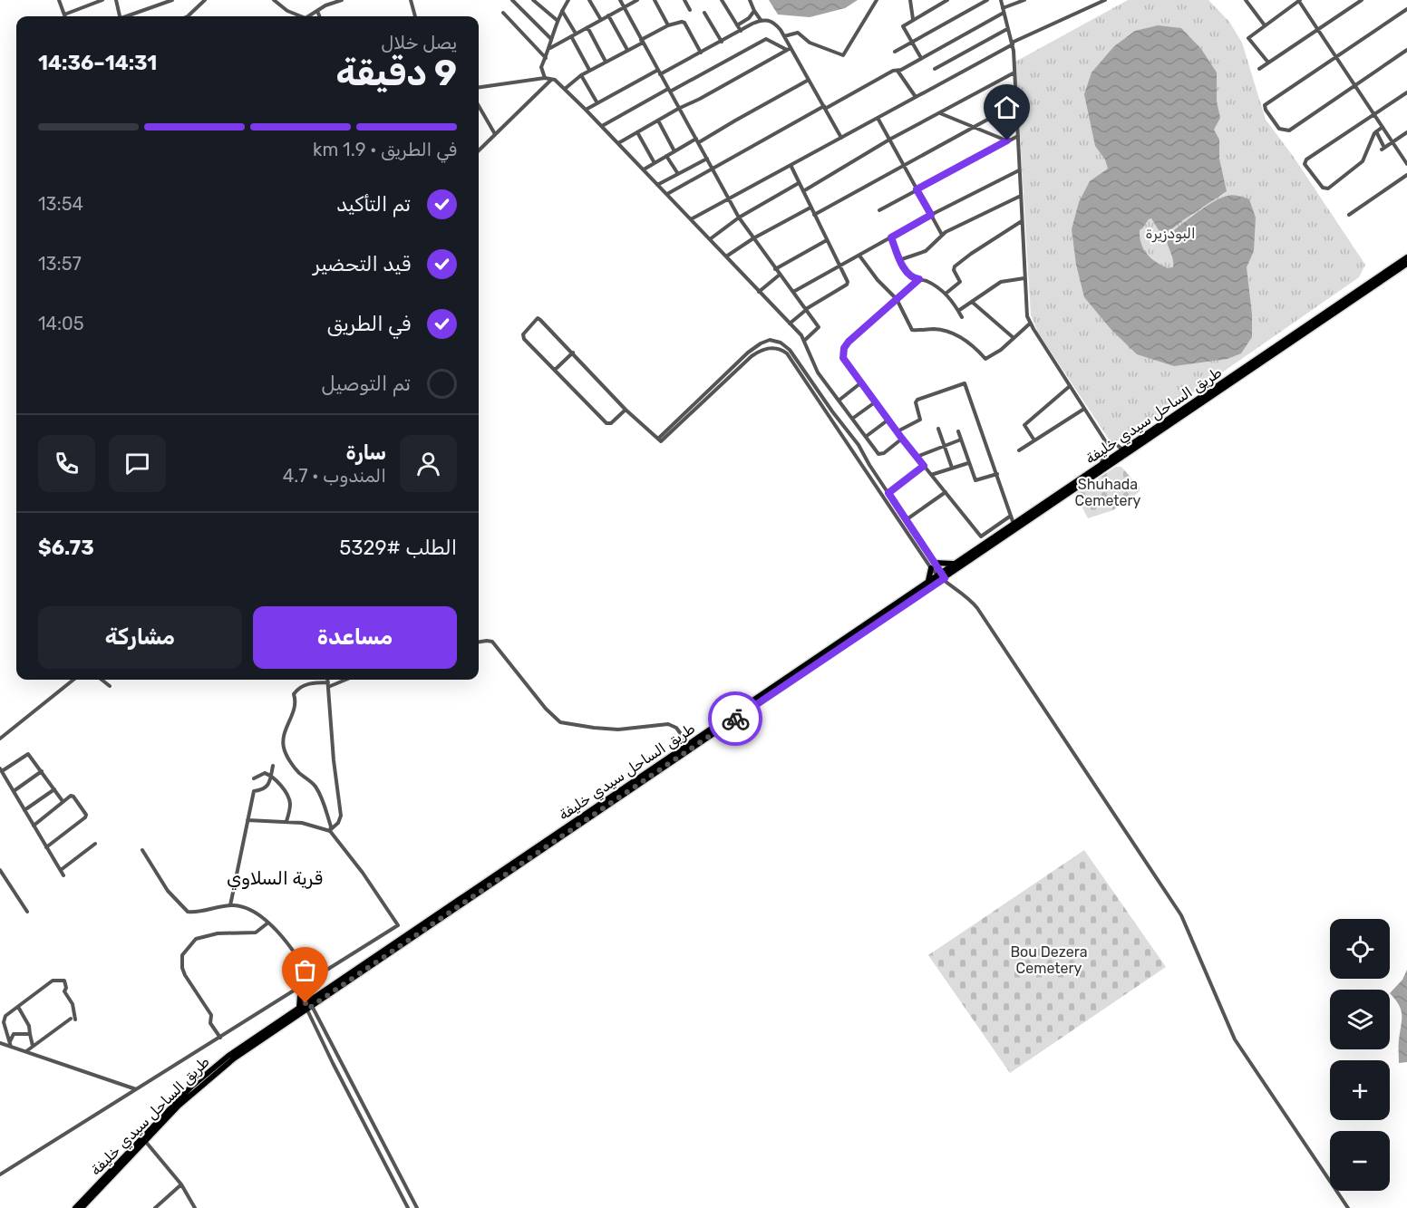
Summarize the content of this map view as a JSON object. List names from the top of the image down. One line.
{"streets":{"highway":["طريق الساحل سيدي خليفة"]},"districts":["قرية السلاوي"],"parks":["البودزيرة","Shuhada Cemetery","Bou Dezera Cemetery"],"page":{"heading":["9 دقيقة","يصل خلال","14:31–14:36"],"panel":["سارة","المندوب · 4.7","الطلب #5329","$6.73"],"bar":"في الطريق · 1.9 km","list":[["تم التأكيد","13:54"],["قيد التحضير","13:57"],["في الطريق","14:05"],"تم التوصيل"],"buttons":["مساعدة","مشاركة"],"map_buttons":["+","−"]}}
